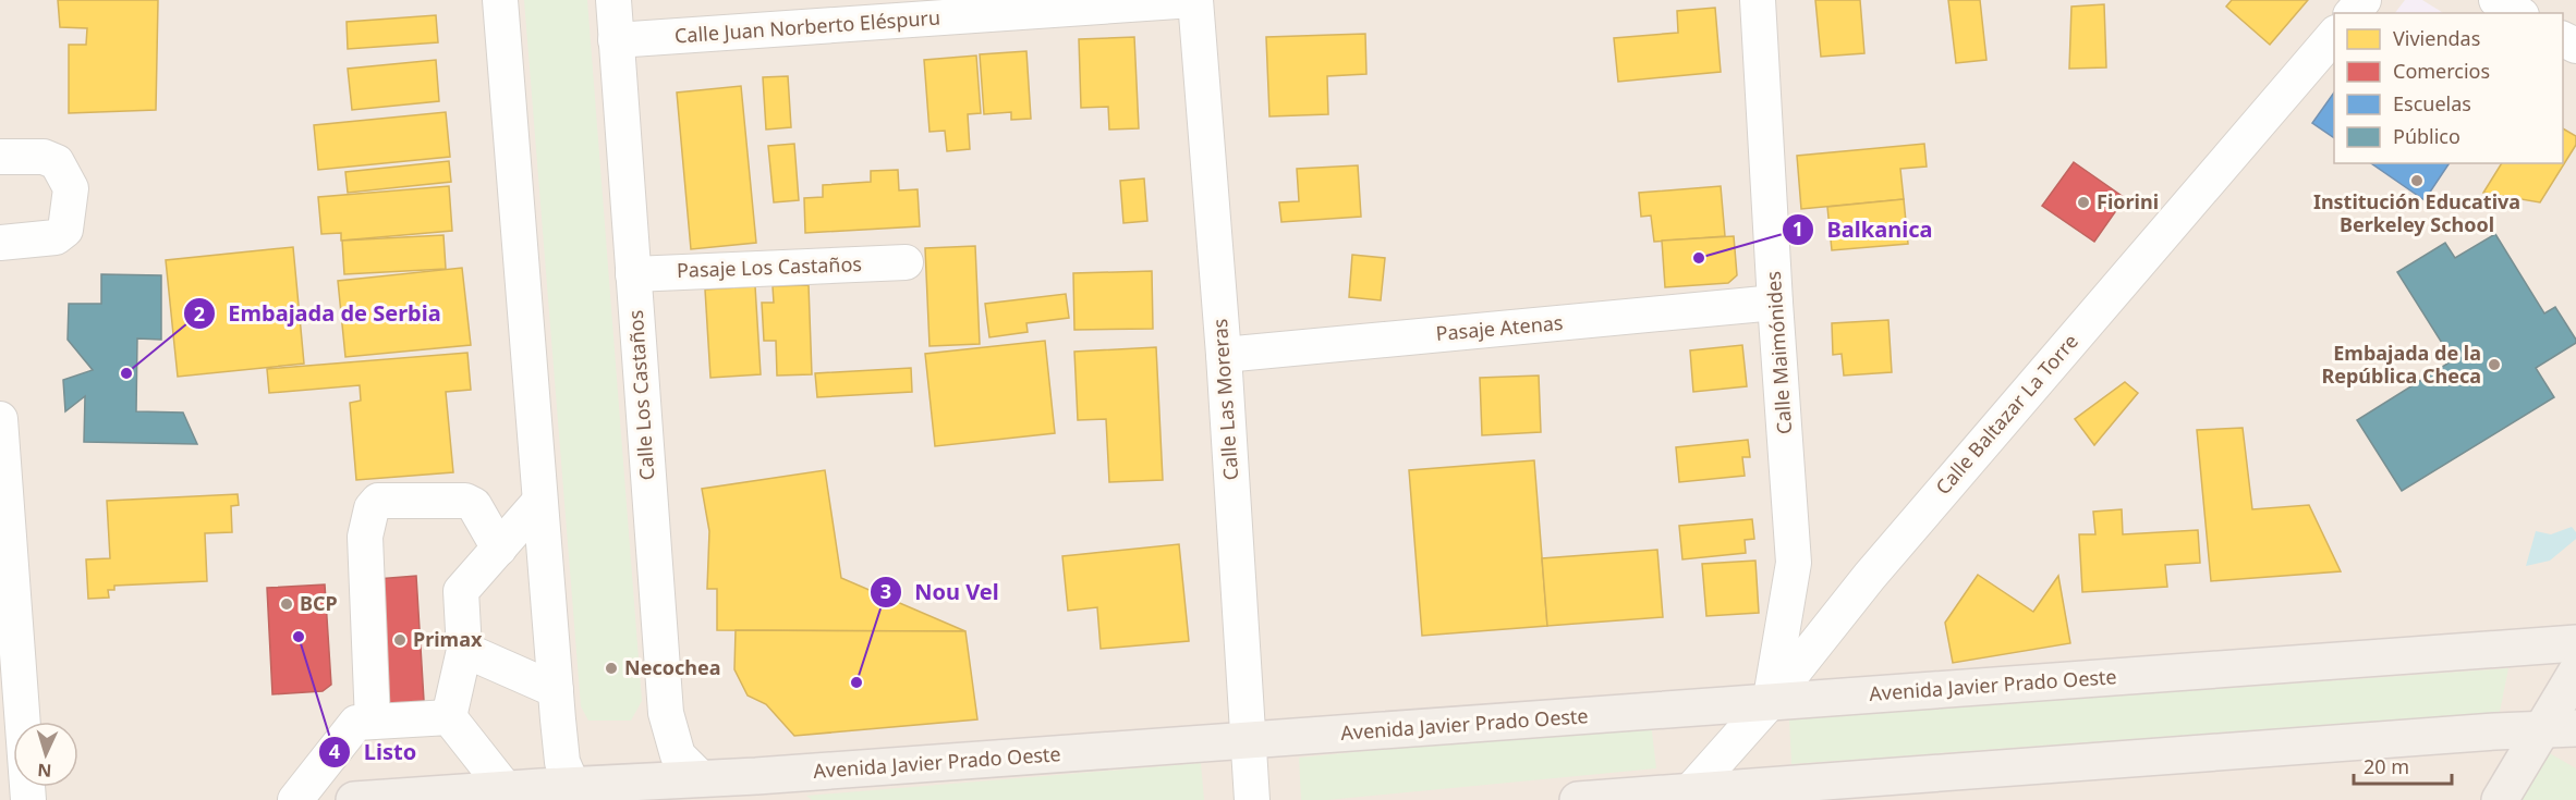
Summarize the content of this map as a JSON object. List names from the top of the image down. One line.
{"streets":{"main road":["Avenida Javier Prado Oeste"],"street":["Calle Juan Norberto Eléspuru","Pasaje Los Castaños","Pasaje Atenas","Calle Maimónides","Calle Los Castaños","Calle Las Moreras","Calle Baltazar La Torre"]},"crossings":[["Calle Juan Norberto Eléspuru","Calle Los Castaños"],["Calle Juan Norberto Eléspuru","Calle Las Moreras"],["Pasaje Los Castaños","Calle Los Castaños"],["Pasaje Atenas","Calle Maimónides"],["Pasaje Atenas","Calle Las Moreras"],["Calle Maimónides","Calle Baltazar La Torre"],["Calle Maimónides","Avenida Javier Prado Oeste"],["Calle Los Castaños","Avenida Javier Prado Oeste"],["Calle Las Moreras","Avenida Javier Prado Oeste"],["Calle Baltazar La Torre","Avenida Javier Prado Oeste"]],"places":["Institución Educativa Berkeley School","Fiorini","Balkanica","Embajada de la República Checa","Embajada de Serbia","BCP","Listo","Primax","Necochea","Nou Vel"],"legend":["Viviendas","Comercios","Escuelas","Público"],"scale_bar":"20 m","north":"bottom"}
